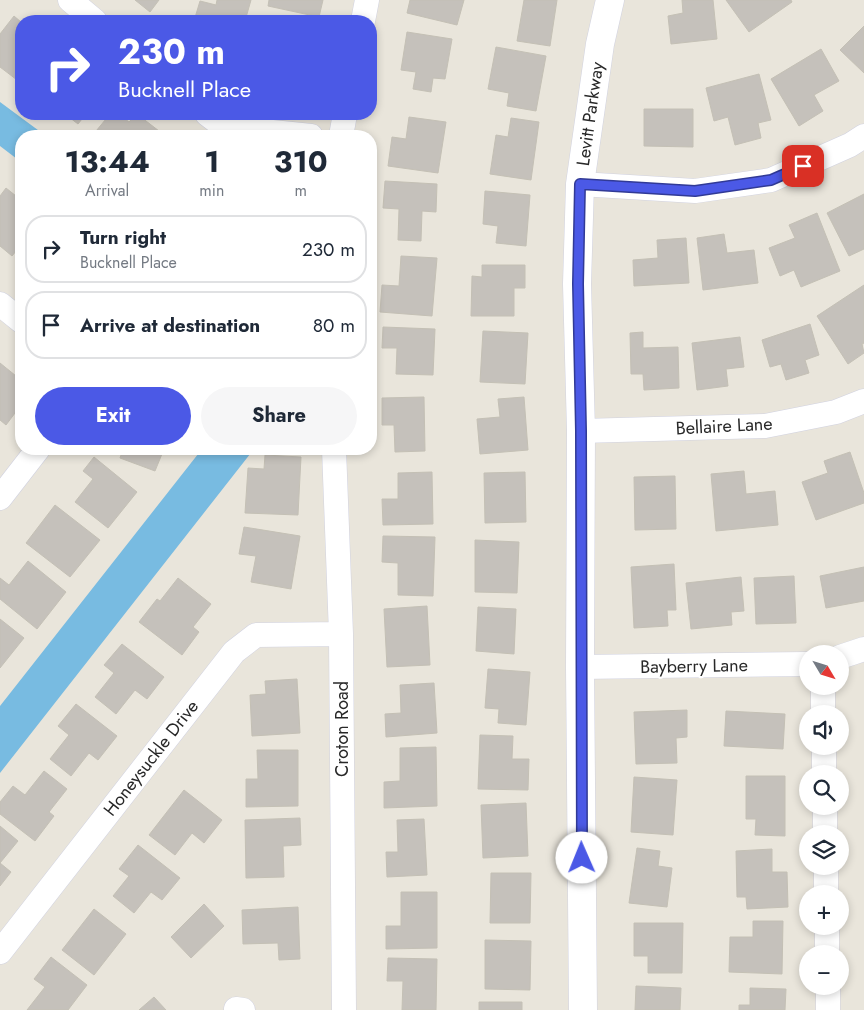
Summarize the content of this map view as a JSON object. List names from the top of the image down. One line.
{"streets":{"street":["Levitt Parkway","Bellaire Lane","Bayberry Lane","Croton Road","Honeysuckle Drive"]},"crossings":[["Levitt Parkway","Bellaire Lane"],["Levitt Parkway","Bayberry Lane"],["Croton Road","Honeysuckle Drive"]],"north":"bottom right","page":{"turn":["230 m","Bucknell Place"],"eta":["13:44","Arrival","1","min","310","m"],"list":[{"name":"Turn right","note":"Bucknell Place","value":"230 m"},{"name":"Arrive at destination","value":"80 m"}],"buttons":["Exit","Share"],"map_buttons":["+","−"]}}
